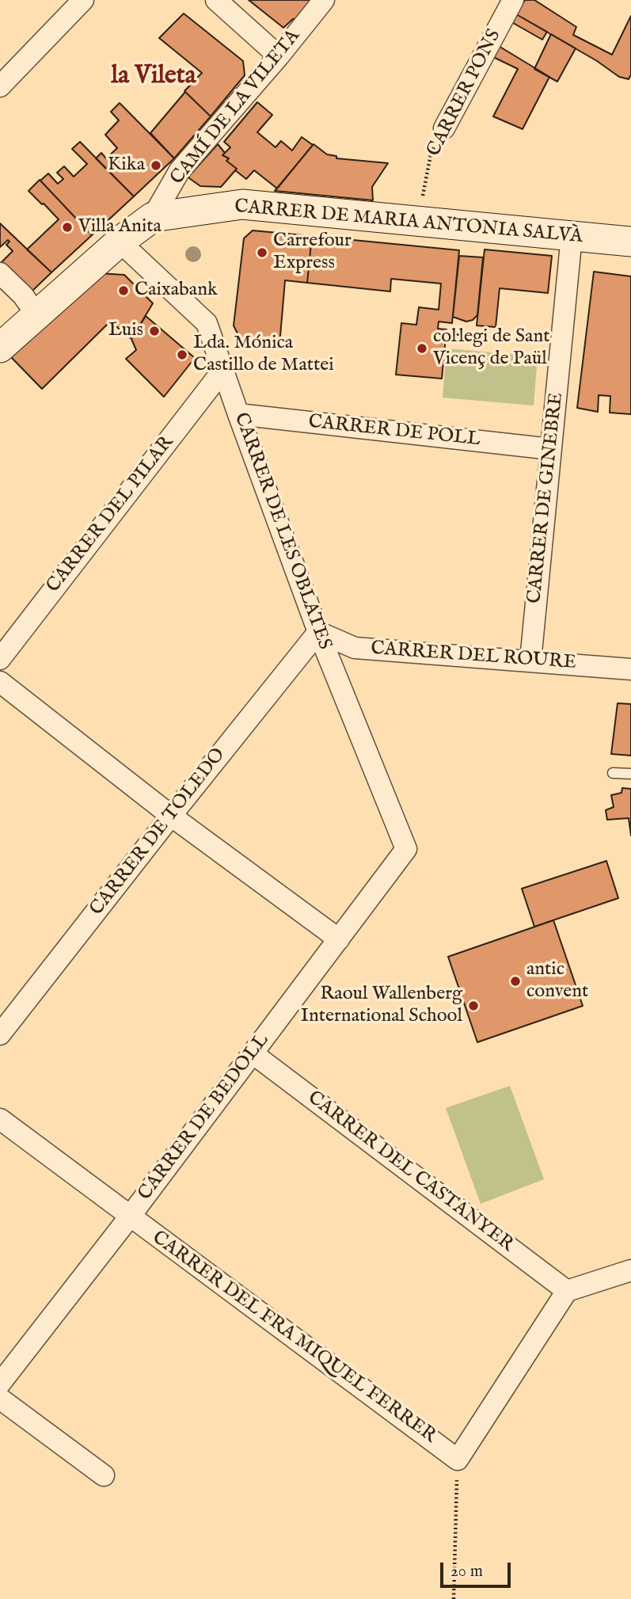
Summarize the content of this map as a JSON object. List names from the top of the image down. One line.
{"streets":{"street":["CARRER PONS","CAMÍ DE LA VILETA","CARRER DE MARIA ANTONIA SALVÀ","CARRER DE POLL","CARRER DE GINEBRE","CARRER DEL PILAR","CARRER DE LES OBLATES","CARRER DEL ROURE","CARRER DE TOLEDO","CARRER DE BEDOLL","CARRER DEL CASTANYER","CARRER DEL FRA MIQUEL FERRER"]},"crossings":[["CARRER PONS","CARRER DE MARIA ANTONIA SALVÀ"],["CAMÍ DE LA VILETA","CARRER DE MARIA ANTONIA SALVÀ"],["CAMÍ DE LA VILETA","CARRER DE LES OBLATES"],["CARRER DE MARIA ANTONIA SALVÀ","CARRER DE GINEBRE"],["CARRER DE POLL","CARRER DE GINEBRE"],["CARRER DE POLL","CARRER DE LES OBLATES"],["CARRER DE GINEBRE","CARRER DEL ROURE"],["CARRER DEL PILAR","CARRER DE LES OBLATES"],["CARRER DE LES OBLATES","CARRER DEL ROURE"],["CARRER DE LES OBLATES","CARRER DE TOLEDO"],["CARRER DE LES OBLATES","CARRER DE BEDOLL"],["CARRER DEL ROURE","CARRER DE TOLEDO"],["CARRER DE BEDOLL","CARRER DEL CASTANYER"],["CARRER DE BEDOLL","CARRER DEL FRA MIQUEL FERRER"]],"districts":["la Vileta"],"places":["Kika","Villa Anita","Carrefour Express","Caixabank","Luis","col·legi de Sant Vicenç de Paül","Lda. Mónica Castillo de Mattei","antic convent","Raoul Wallenberg International School"],"scale_bar":"20 m"}
